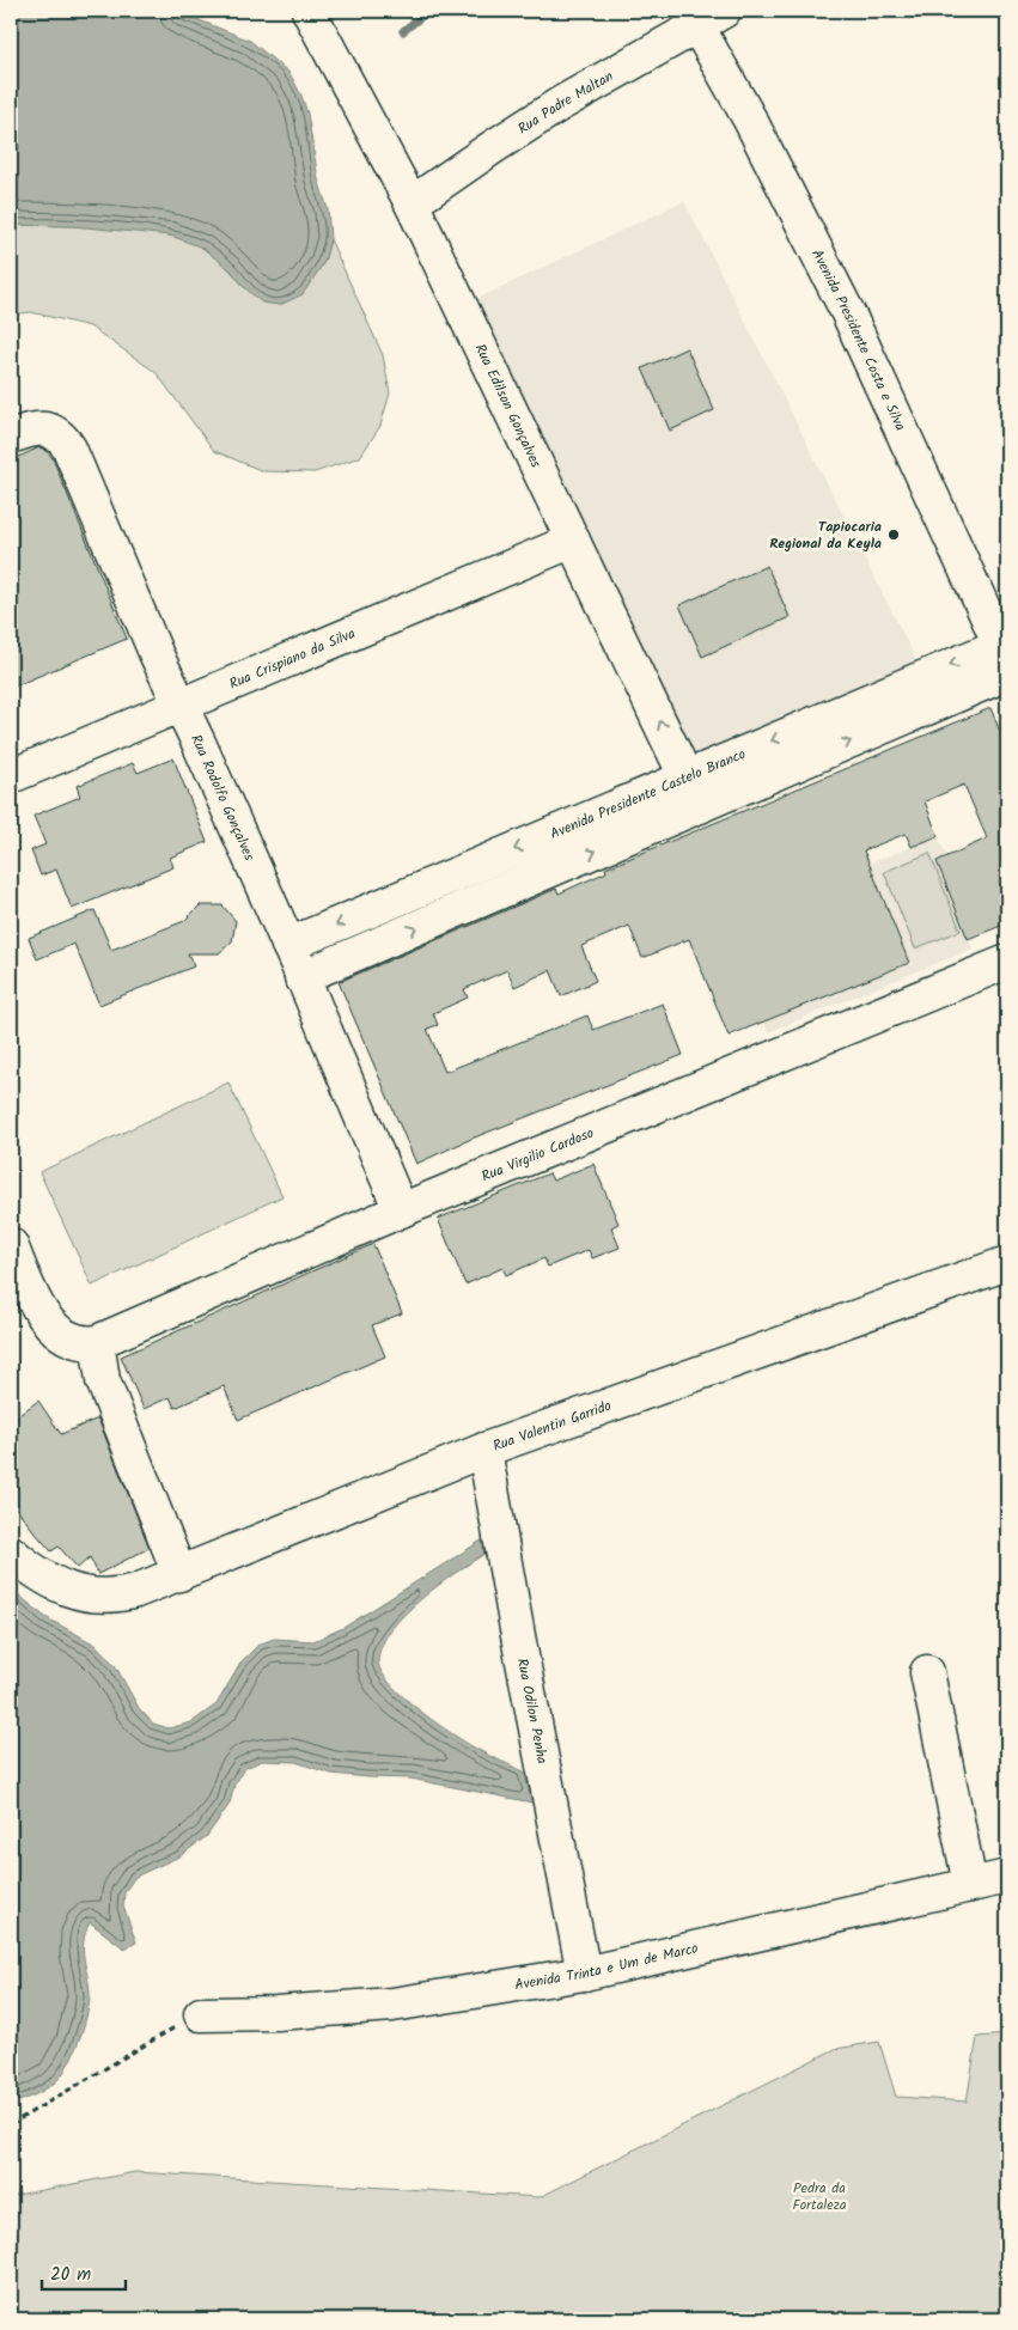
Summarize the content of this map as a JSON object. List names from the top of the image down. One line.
{"streets":{"street":["Rua Padre Maltan","Avenida Presidente Costa e Silva","Rua Edilson Gonçalves","Rua Crispiano da Silva","Avenida Presidente Castelo Branco","Rua Rodolfo Gonçalves","Rua Virgilio Cardoso","Rua Valentin Garrido","Rua Odilon Penha","Avenida Trinta e Um de Marco"]},"crossings":[["Rua Padre Maltan","Avenida Presidente Costa e Silva"],["Rua Padre Maltan","Rua Edilson Gonçalves"],["Avenida Presidente Costa e Silva","Avenida Presidente Castelo Branco"],["Rua Edilson Gonçalves","Rua Crispiano da Silva"],["Rua Edilson Gonçalves","Avenida Presidente Castelo Branco"],["Rua Crispiano da Silva","Rua Rodolfo Gonçalves"],["Avenida Presidente Castelo Branco","Rua Rodolfo Gonçalves"],["Rua Rodolfo Gonçalves","Rua Virgilio Cardoso"],["Rua Valentin Garrido","Rua Odilon Penha"],["Rua Odilon Penha","Avenida Trinta e Um de Marco"]],"parks":["Pedra da Fortaleza"],"places":["Tapiocaria Regional da Keyla"],"scale_bar":"20 m"}
